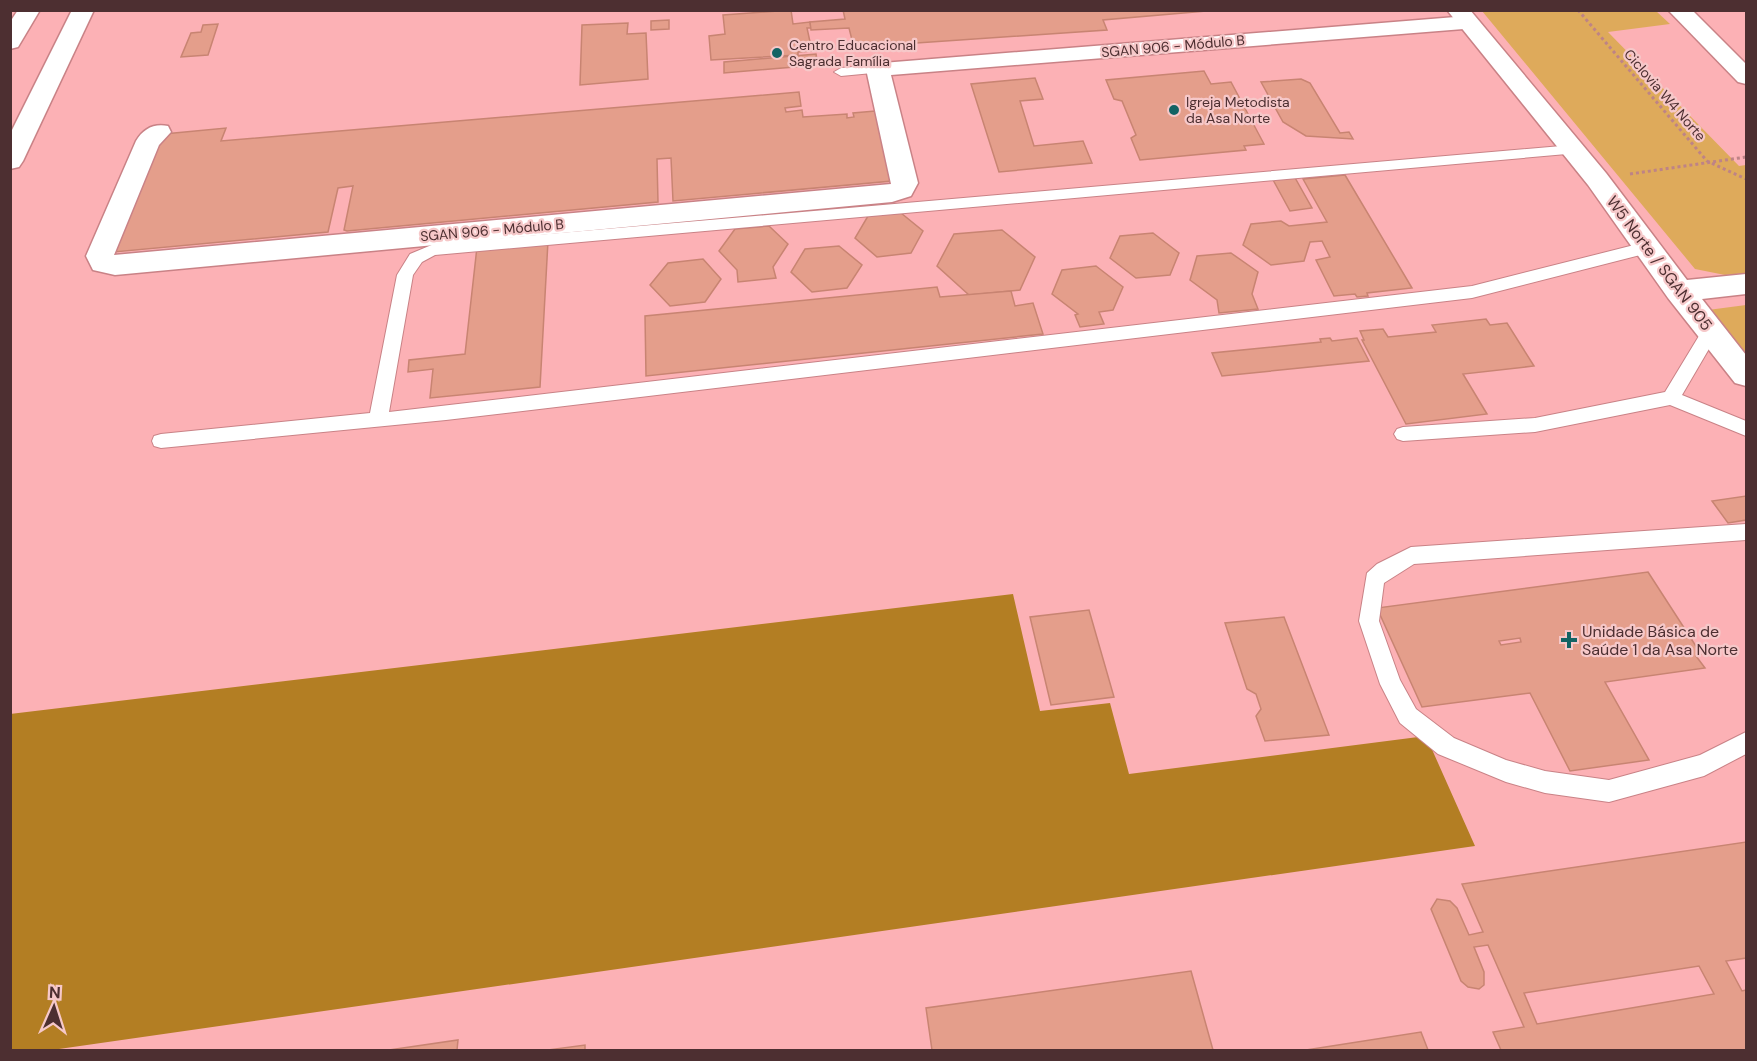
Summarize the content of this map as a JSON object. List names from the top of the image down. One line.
{"streets":{"street":["SGAN 906 - Módulo B","W5 Norte / SGAN 905"],"path":["Ciclovia W4 Norte"]},"crossings":[["SGAN 906 - Módulo B","W5 Norte / SGAN 905"]],"places":{"other":["Centro Educacional Sagrada Família","Igreja Metodista da Asa Norte"],"health":["Unidade Básica de Saúde 1 da Asa Norte"]},"north":"top"}
